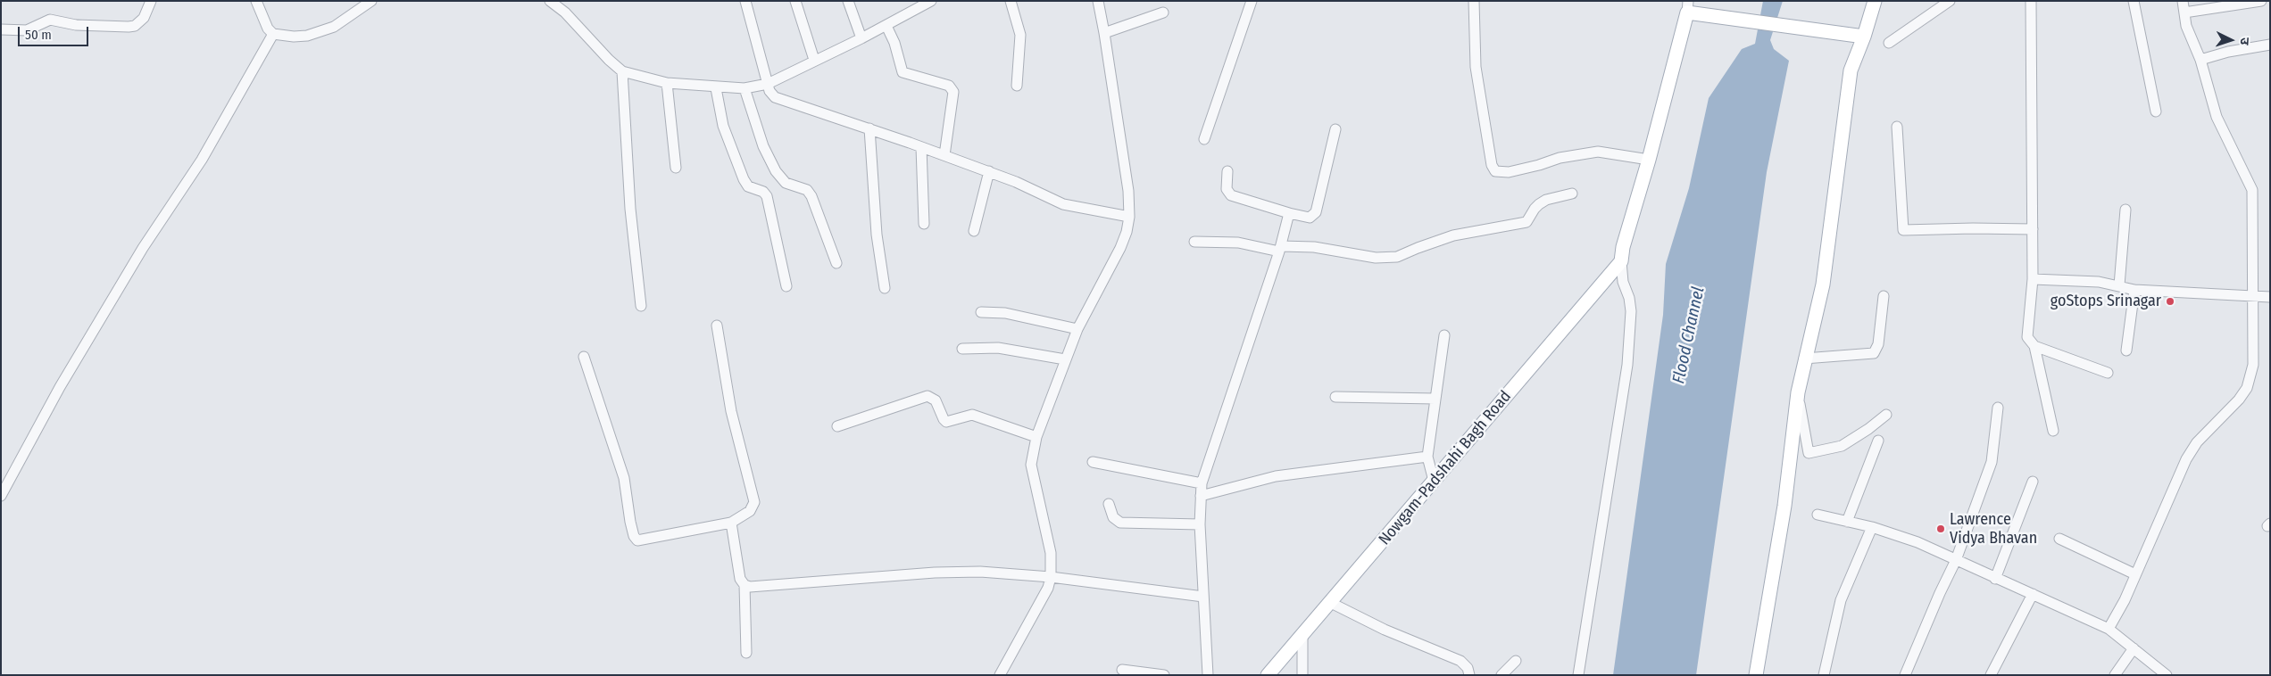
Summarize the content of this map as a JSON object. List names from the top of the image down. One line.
{"streets":{"main road":["Nowgam-Padshahi Bagh Road"]},"water":["Flood Channel"],"places":["goStops Srinagar","Lawrence Vidya Bhavan"],"scale_bar":"50 m","north":"right"}
